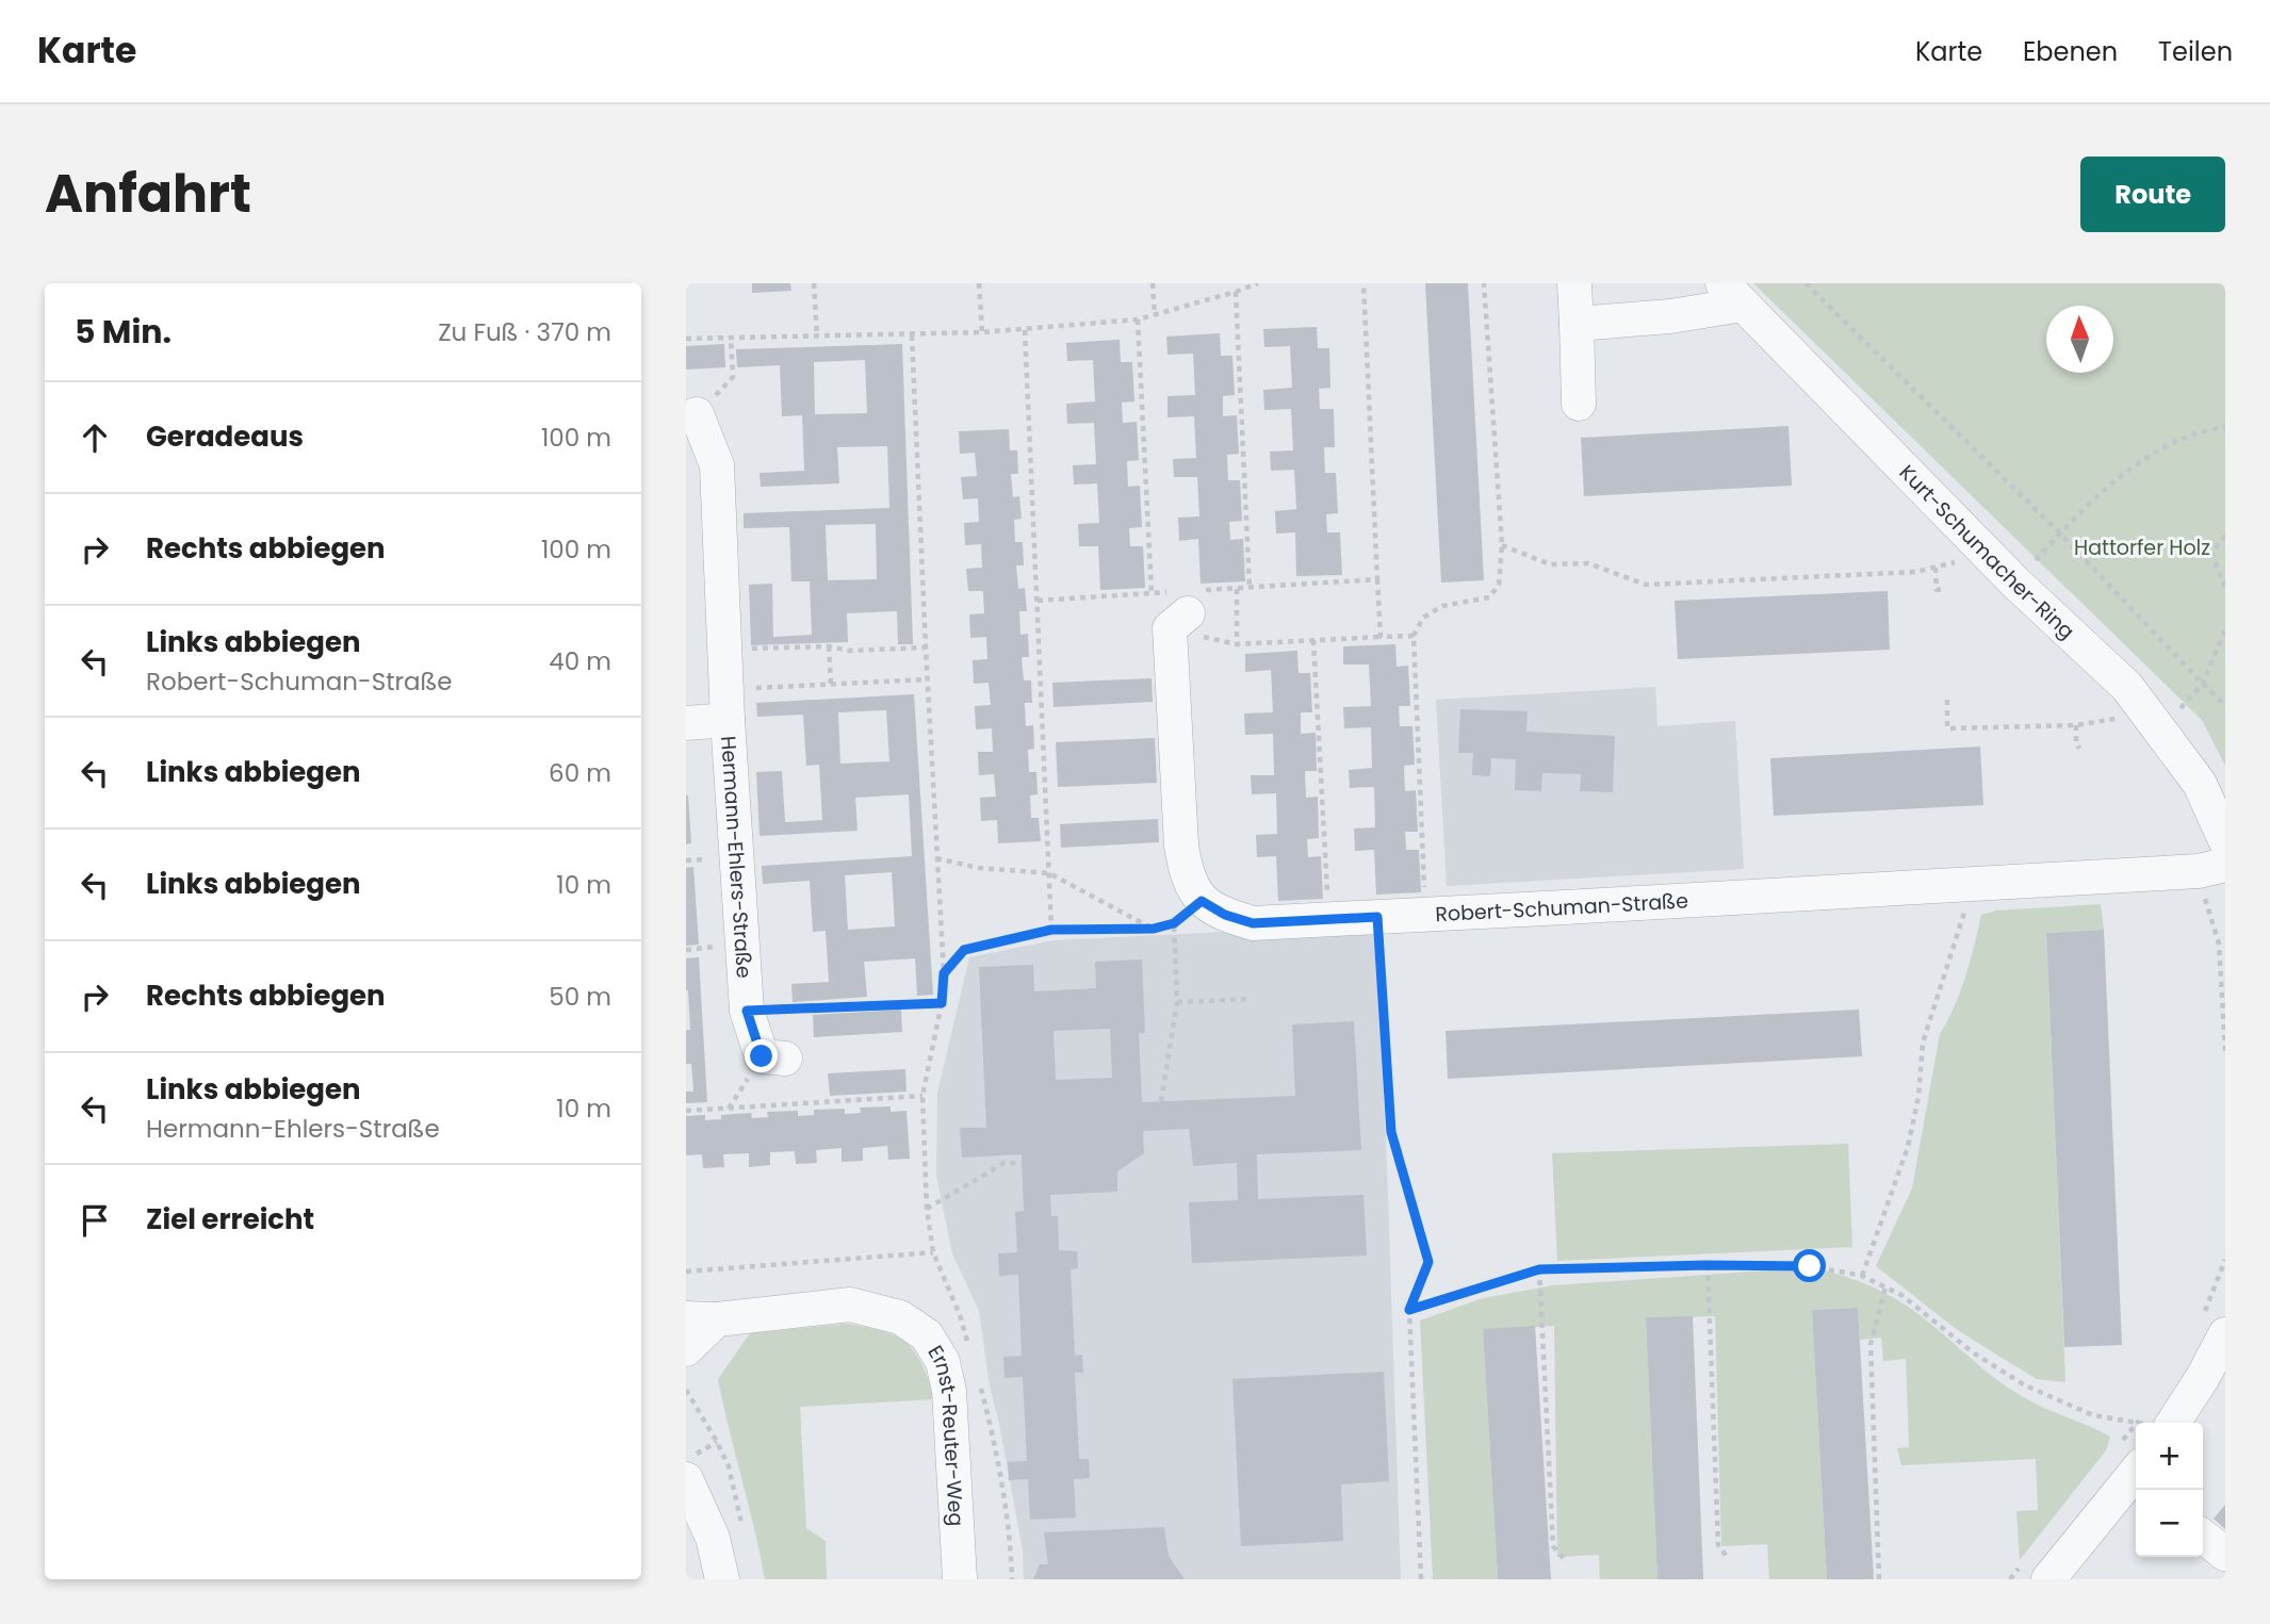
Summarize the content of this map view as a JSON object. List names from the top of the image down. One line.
{"streets":{"street":["Kurt-Schumacher-Ring","Hermann-Ehlers-Straße","Robert-Schuman-Straße","Ernst-Reuter-Weg"]},"parks":["Hattorfer Holz"],"north":"top","page":{"header":"Karte","nav":["Karte","Ebenen","Teilen"],"title":"Anfahrt","buttons":"Route","heading":["5 Min.","Zu Fuß · 370 m"],"list":[["Geradeaus","100 m"],["Rechts abbiegen","100 m"],["Links abbiegen","Robert-Schuman-Straße","40 m"],["Links abbiegen","60 m"],["Links abbiegen","10 m"],["Rechts abbiegen","50 m"],["Links abbiegen","Hermann-Ehlers-Straße","10 m"],"Ziel erreicht"],"map_buttons":["+","−"]}}
